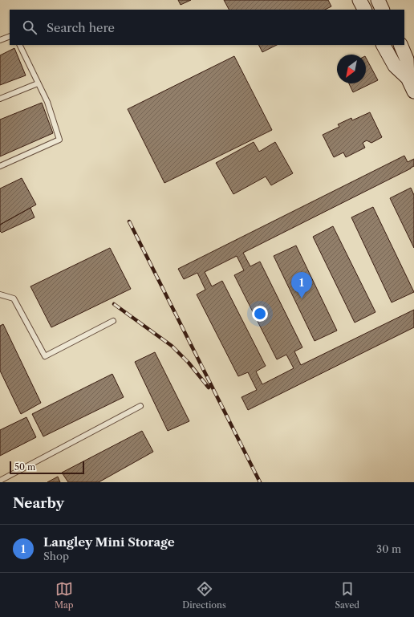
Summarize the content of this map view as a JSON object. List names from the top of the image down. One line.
{"scale_bar":"50 m","north":"bottom left","page":{"search":"Search here","pins":"1","scale":"50 m","heading":"Nearby","list":[{"mark":"1","name":"Langley Mini Storage","note":"Shop","value":"30 m"}],"nav":["Map","Directions","Saved"]}}
